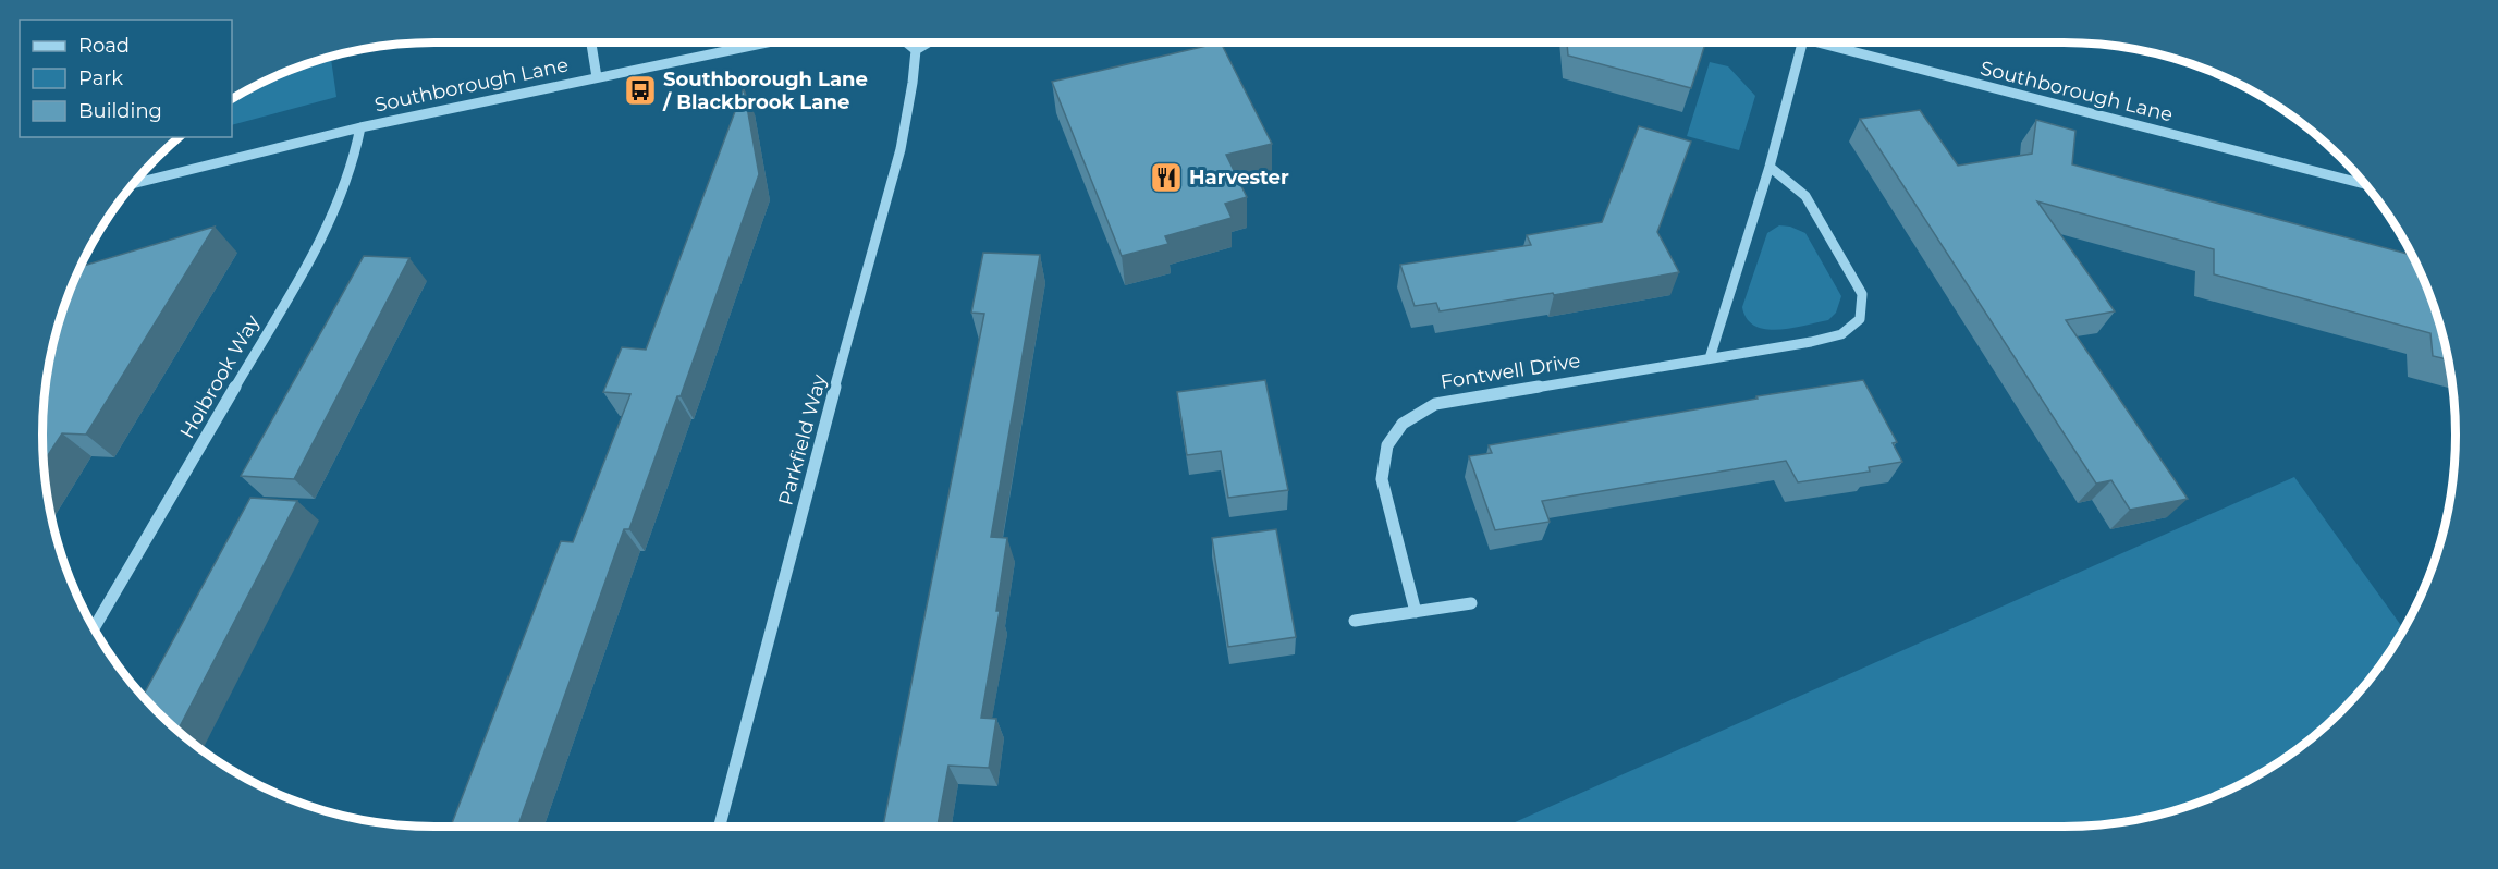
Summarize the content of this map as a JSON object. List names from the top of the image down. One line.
{"streets":{"street":["Southborough Lane","Fontwell Drive","Holbrook Way","Parkfield Way"]},"crossings":[["Southborough Lane","Holbrook Way"]],"places":{"bus stop":["Southborough Lane / Blackbrook Lane"],"restaurant":["Harvester"]},"legend":["Road","Park","Building"]}
